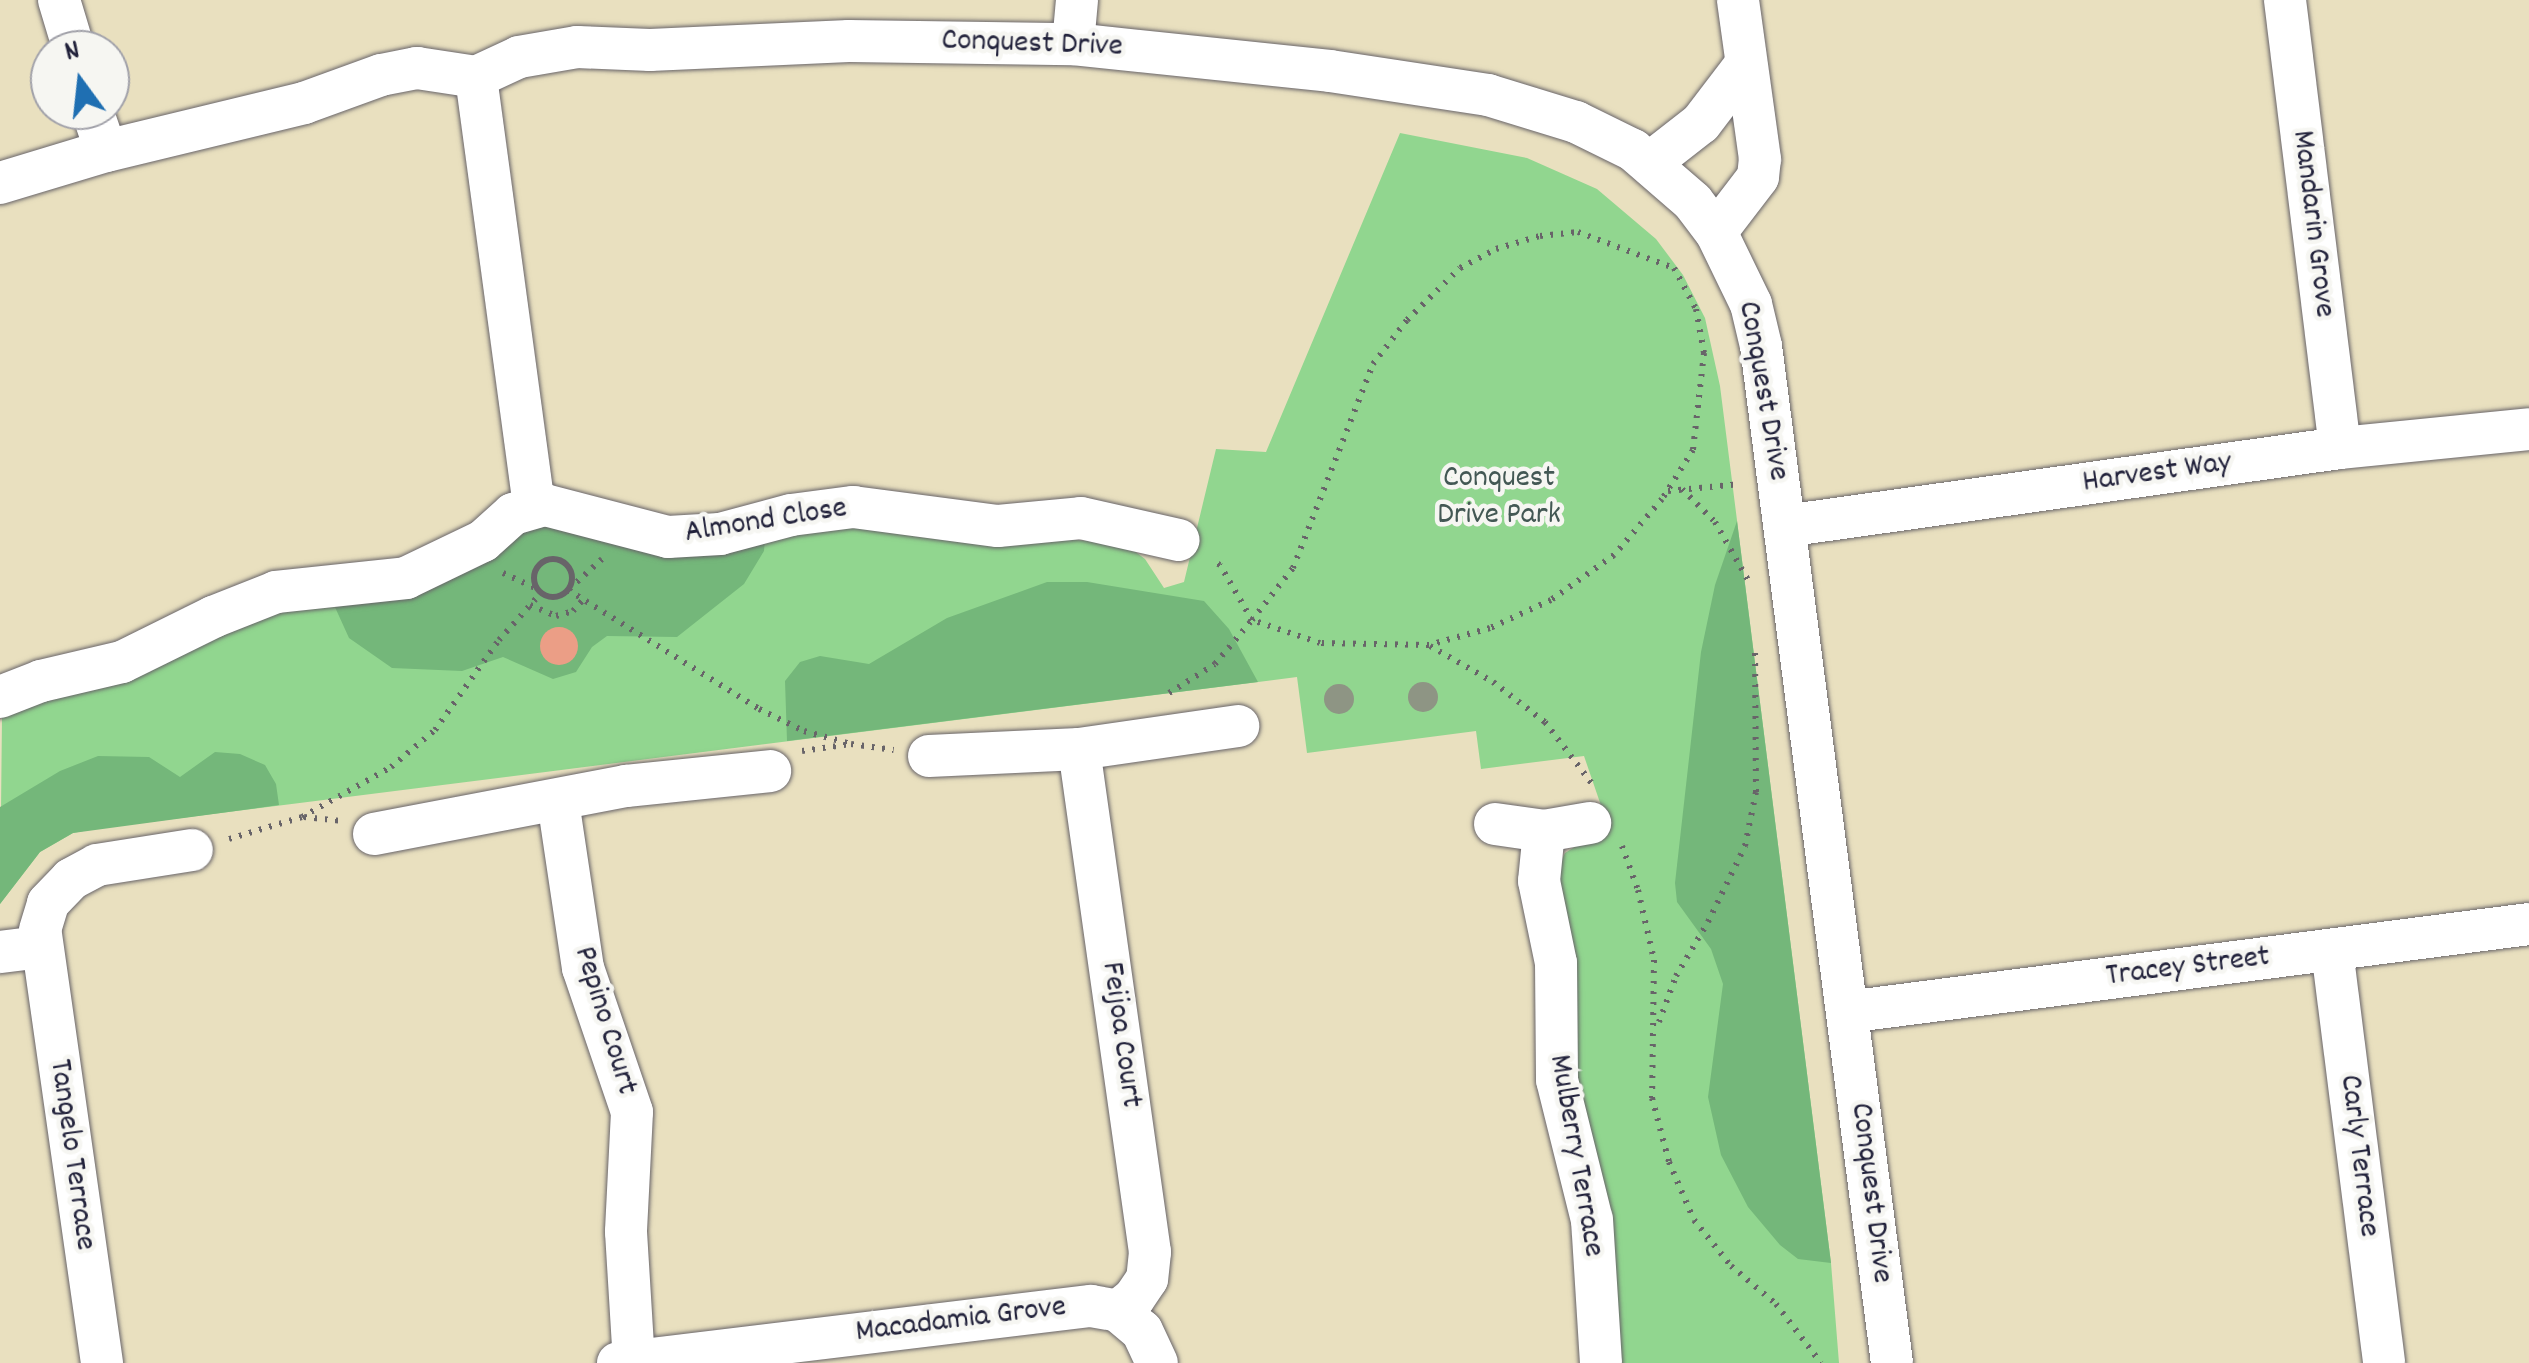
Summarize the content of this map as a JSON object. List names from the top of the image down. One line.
{"streets":{"street":["Conquest Drive","Mandarin Grove","Harvest Way","Almond Close","Tracey Street","Pepino Court","Feijoa Court","Tangelo Terrace","Mulberry Terrace","Carly Terrace","Macadamia Grove"]},"crossings":[["Conquest Drive","Harvest Way"],["Conquest Drive","Tracey Street"],["Mandarin Grove","Harvest Way"],["Tracey Street","Carly Terrace"],["Pepino Court","Macadamia Grove"],["Feijoa Court","Macadamia Grove"]],"parks":["Conquest Drive Park"],"north":"top"}
